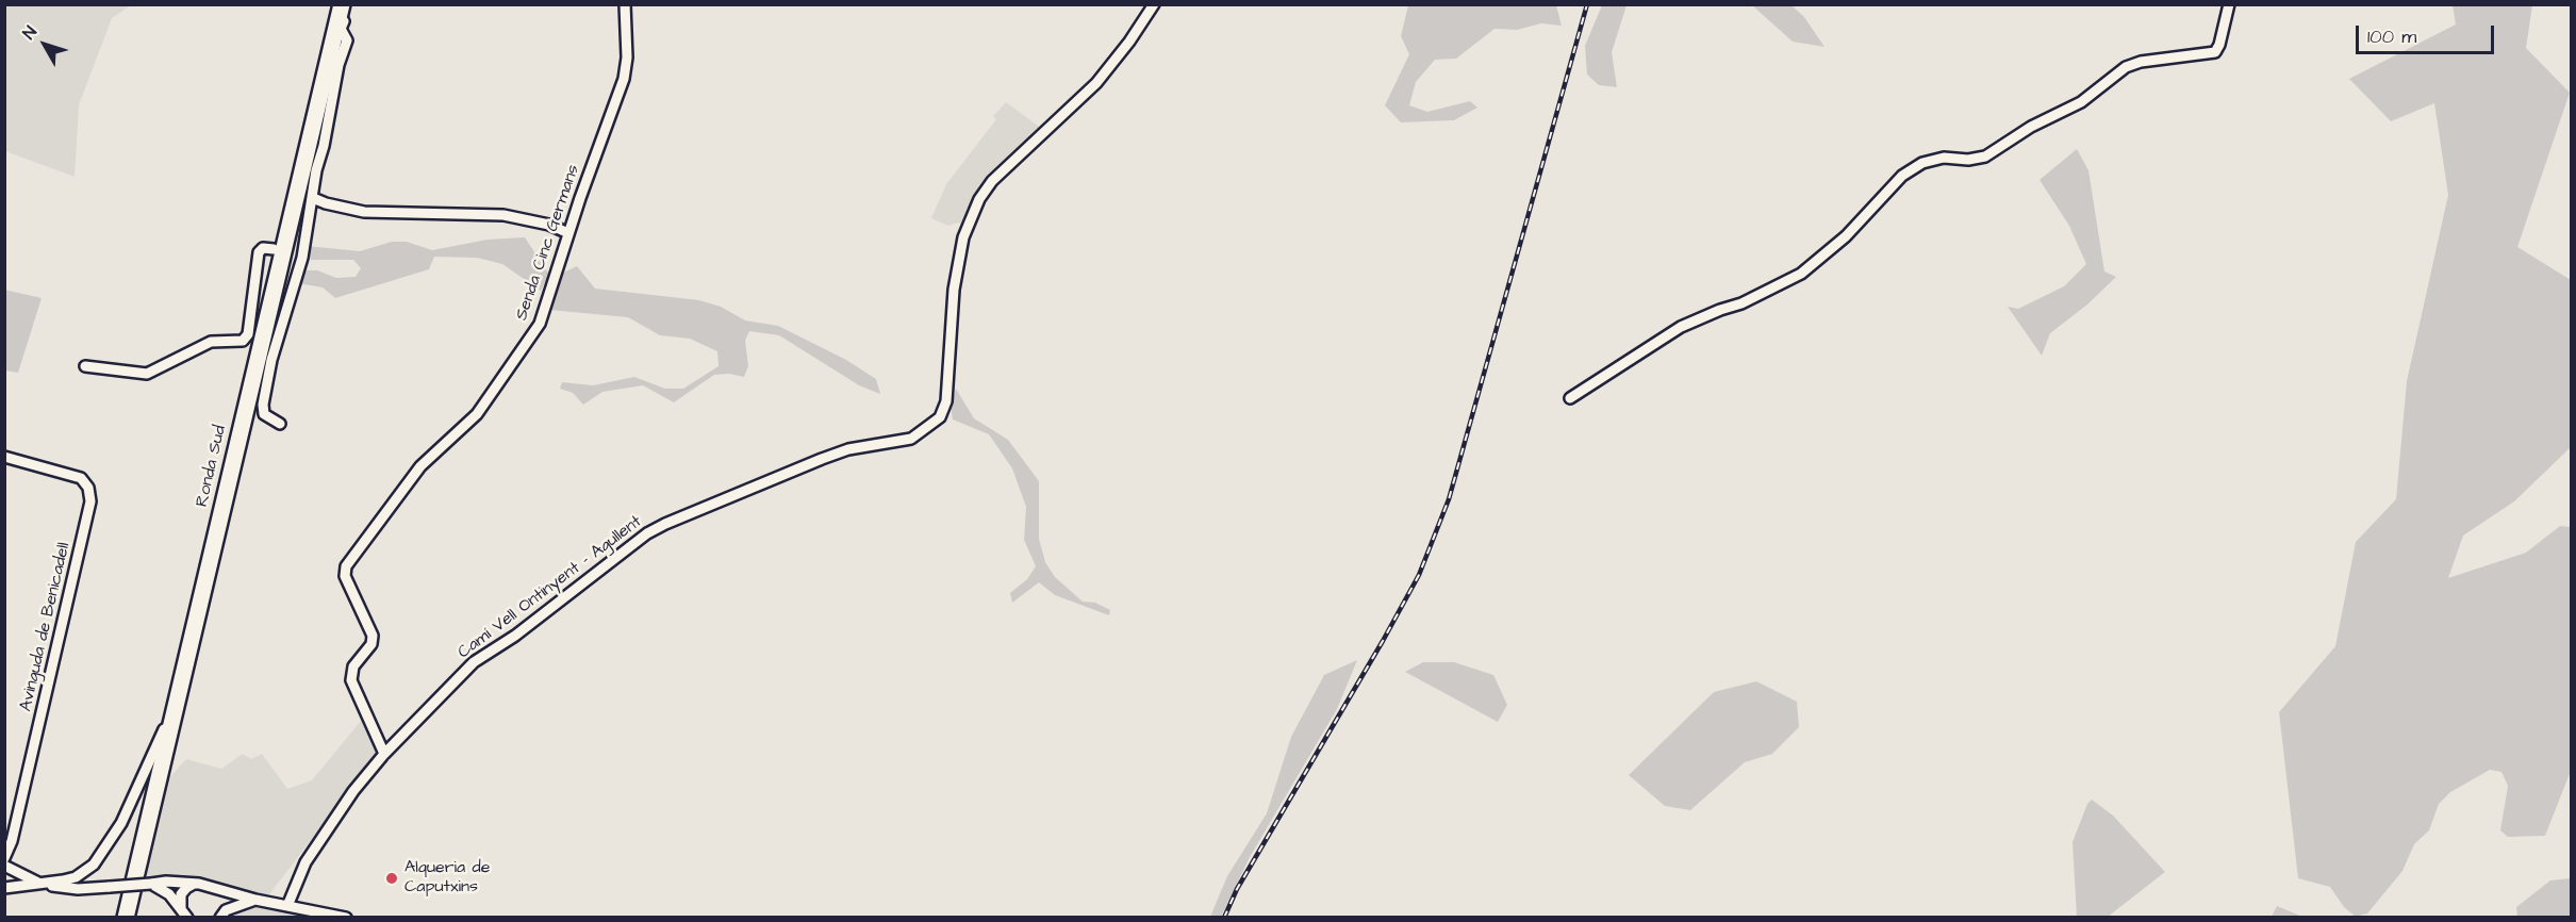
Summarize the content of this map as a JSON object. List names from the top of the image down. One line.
{"streets":{"main road":["Ronda Sud"],"street":["Senda Cinc Germans","Camí Vell Ontinyent - Agullent","Avinguda de Benicadell"]},"crossings":[["Senda Cinc Germans","Camí Vell Ontinyent - Agullent"]],"places":["Alqueria de Caputxins"],"scale_bar":"100 m","north":"top left"}
